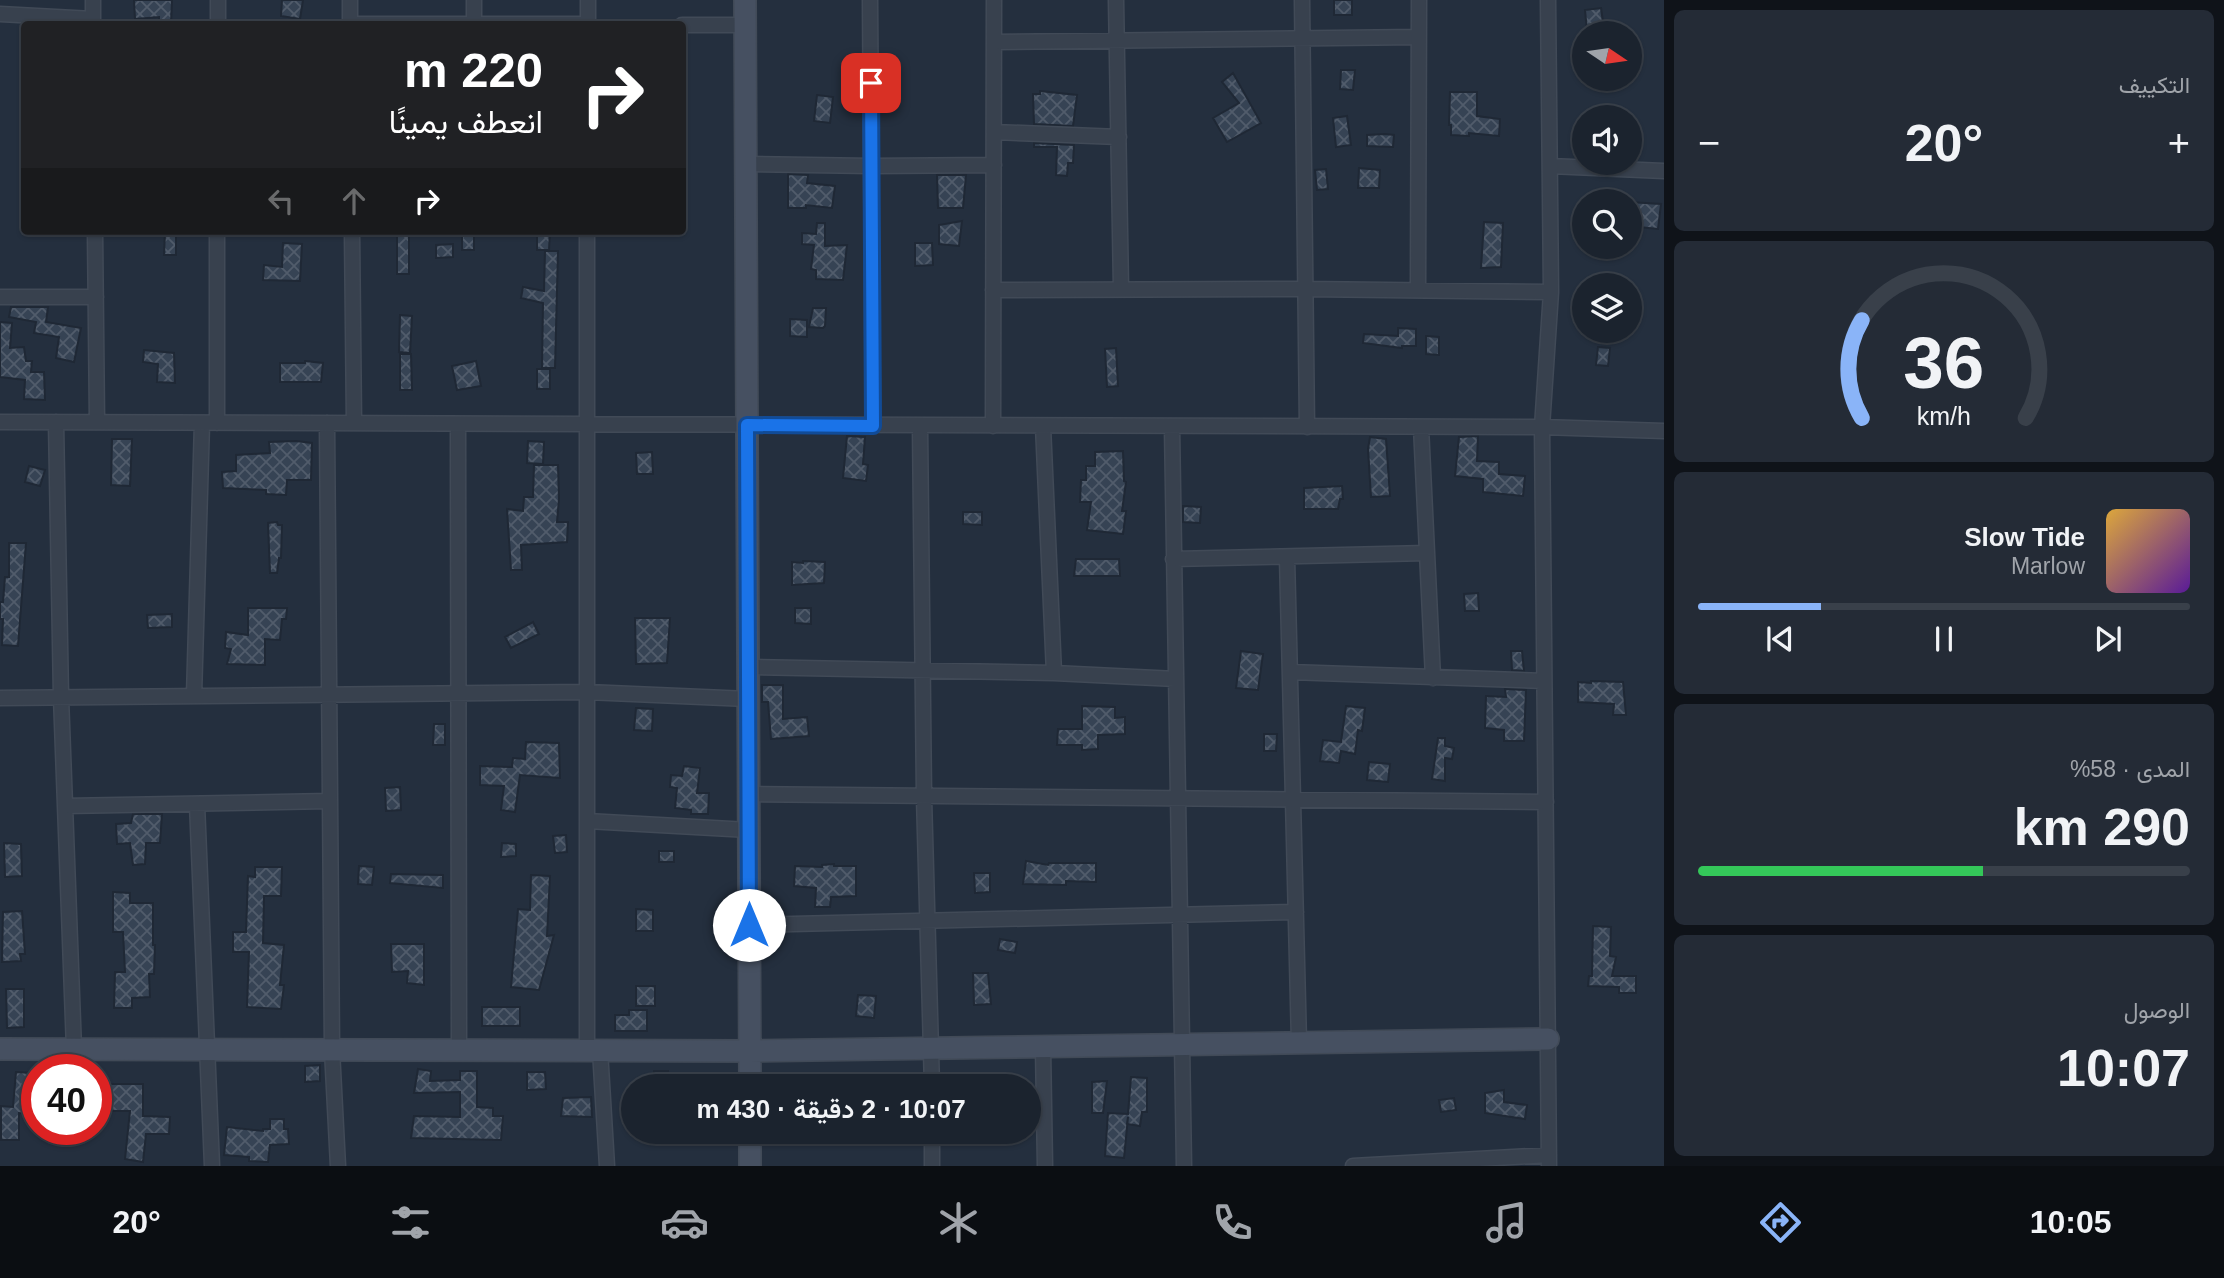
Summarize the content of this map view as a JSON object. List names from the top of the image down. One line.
{"north":"right","page":{"tile":["التكييف",["المدى · 58%","290 km"],["الوصول","10:07"]],"turn":["220 m","انعطف يمينًا"],"heat":["−","20°","+"],"song":["Slow Tide","Marlow"],"limit":"40","trip":"10:07 · 2 دقيقة · 430 m","tabs":["10:05","20°"],"gauge":["36","km/h"]}}
